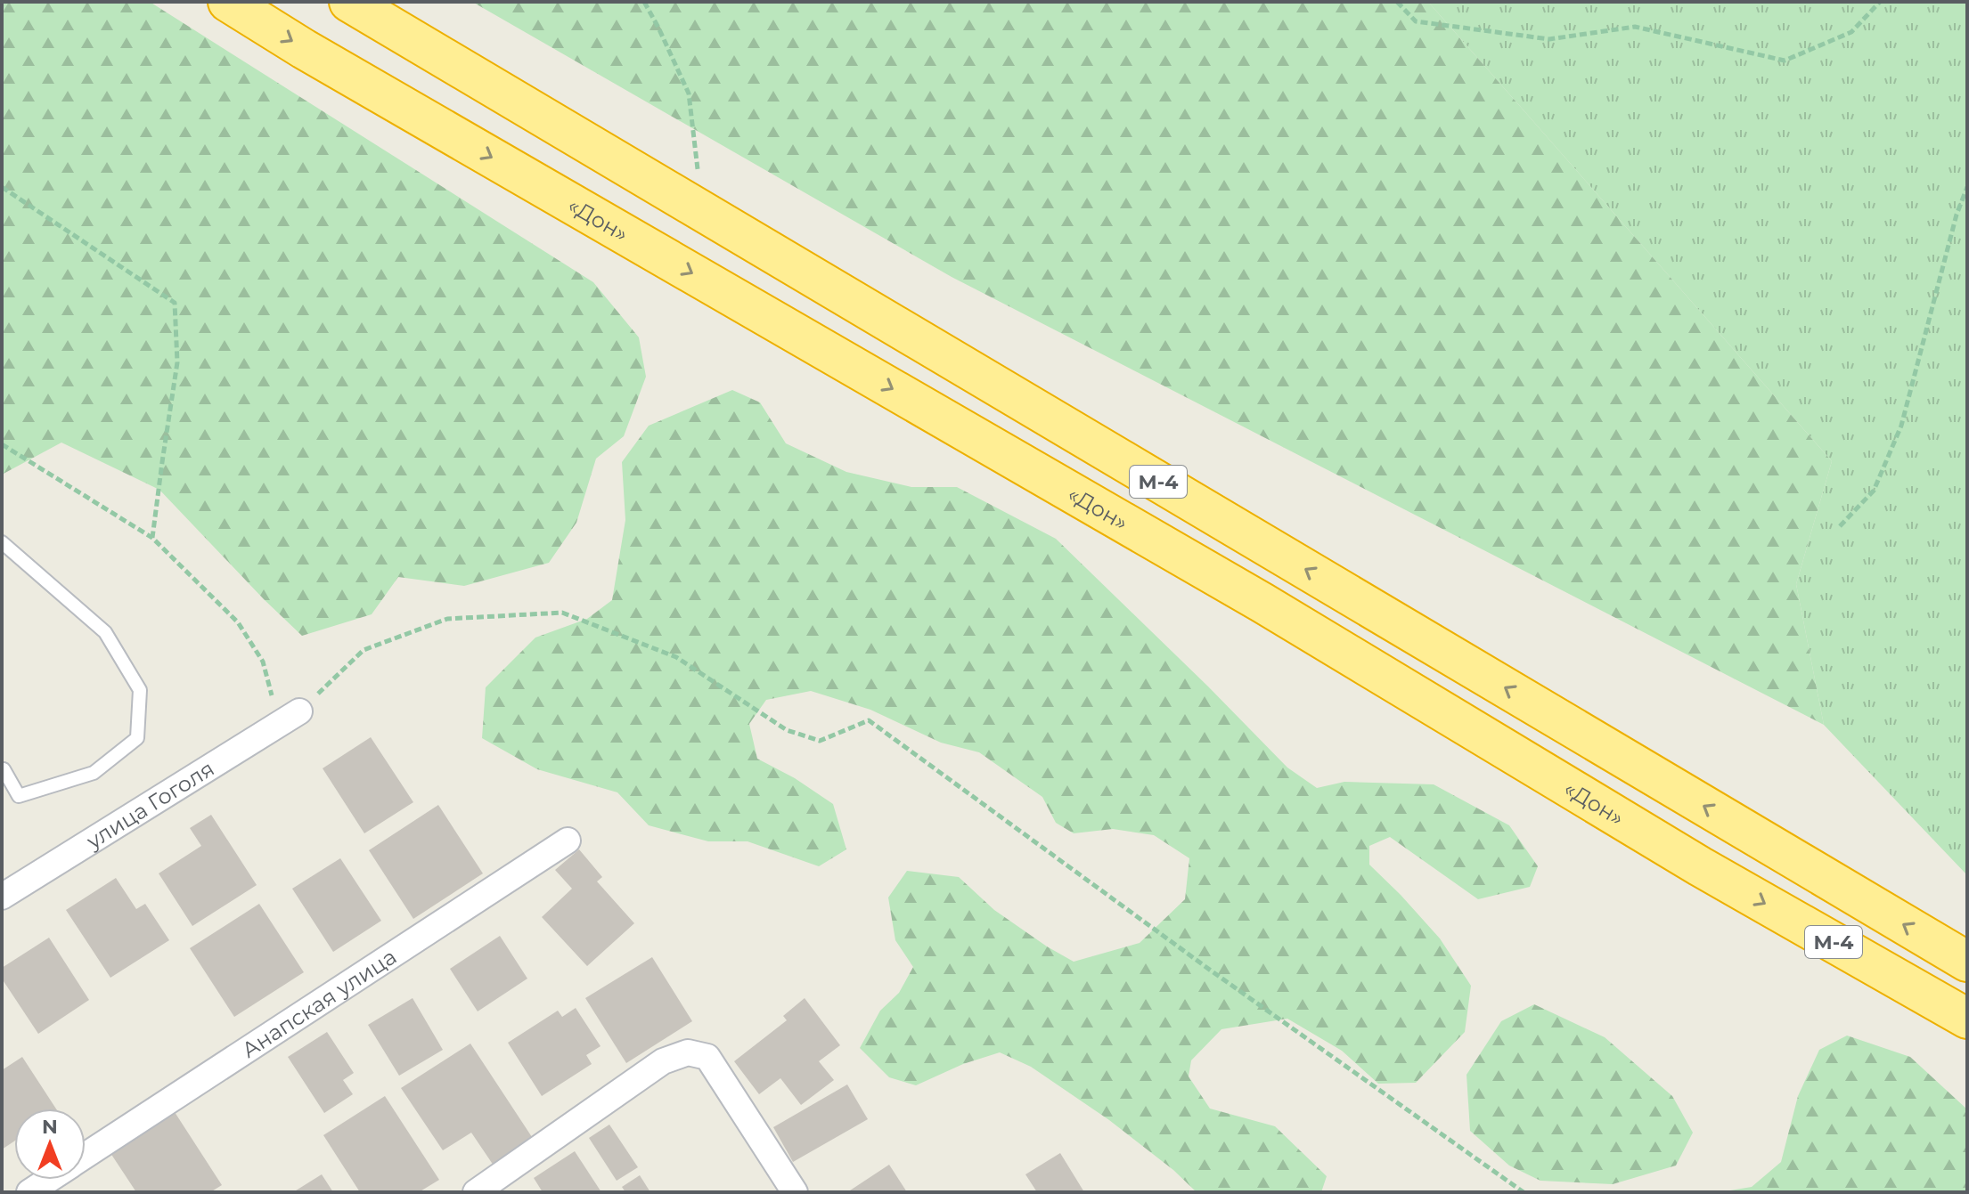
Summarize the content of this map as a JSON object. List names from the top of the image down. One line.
{"streets":{"highway":["«Дон»","М-4"],"street":["улица Гоголя","Анапская улица"]},"north":"top"}
